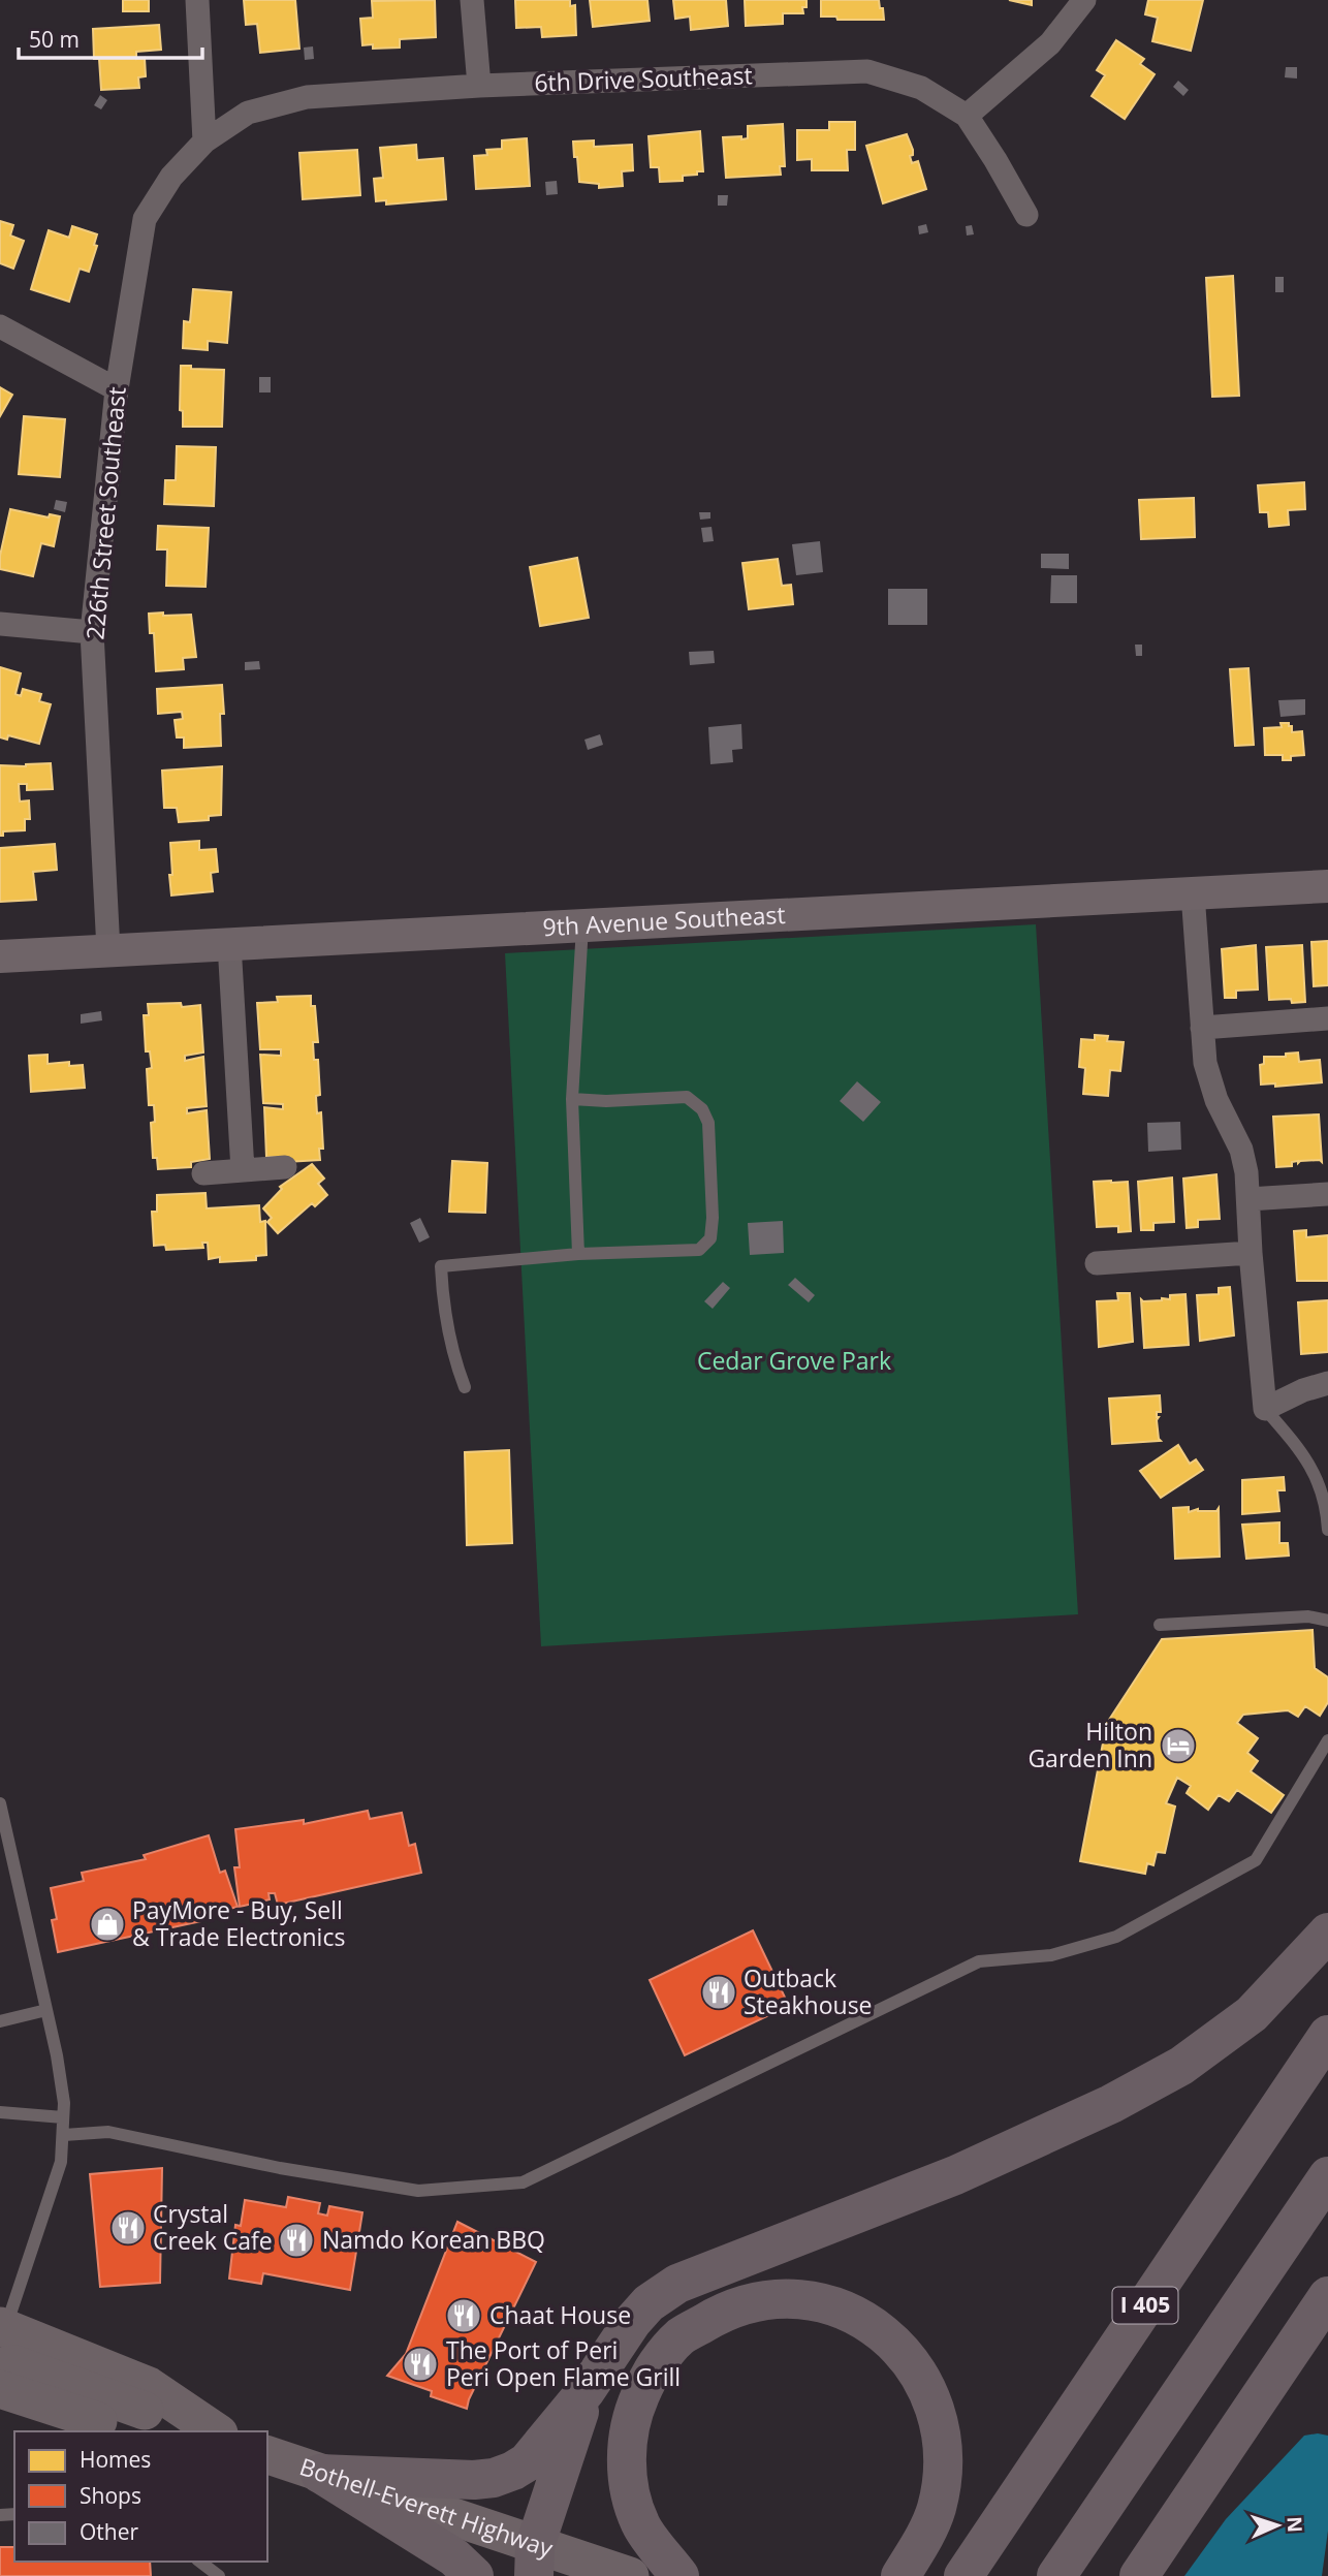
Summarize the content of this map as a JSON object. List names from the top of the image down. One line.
{"streets":{"highway":["I 405"],"main road":["9th Avenue Southeast","Bothell-Everett Highway"],"street":["6th Drive Southeast","226th Street Southeast"]},"crossings":[["6th Drive Southeast","226th Street Southeast"],["226th Street Southeast","9th Avenue Southeast"]],"parks":["Cedar Grove Park"],"places":{"hotel":["Hilton Garden Inn"],"shop":["PayMore - Buy, Sell & Trade Electronics"],"restaurant":["Outback Steakhouse","Crystal Creek Cafe","Namdo Korean BBQ","Chaat House","The Port of Peri Peri Open Flame Grill"]},"legend":["Homes","Shops","Other"],"scale_bar":"50 m","north":"right"}
